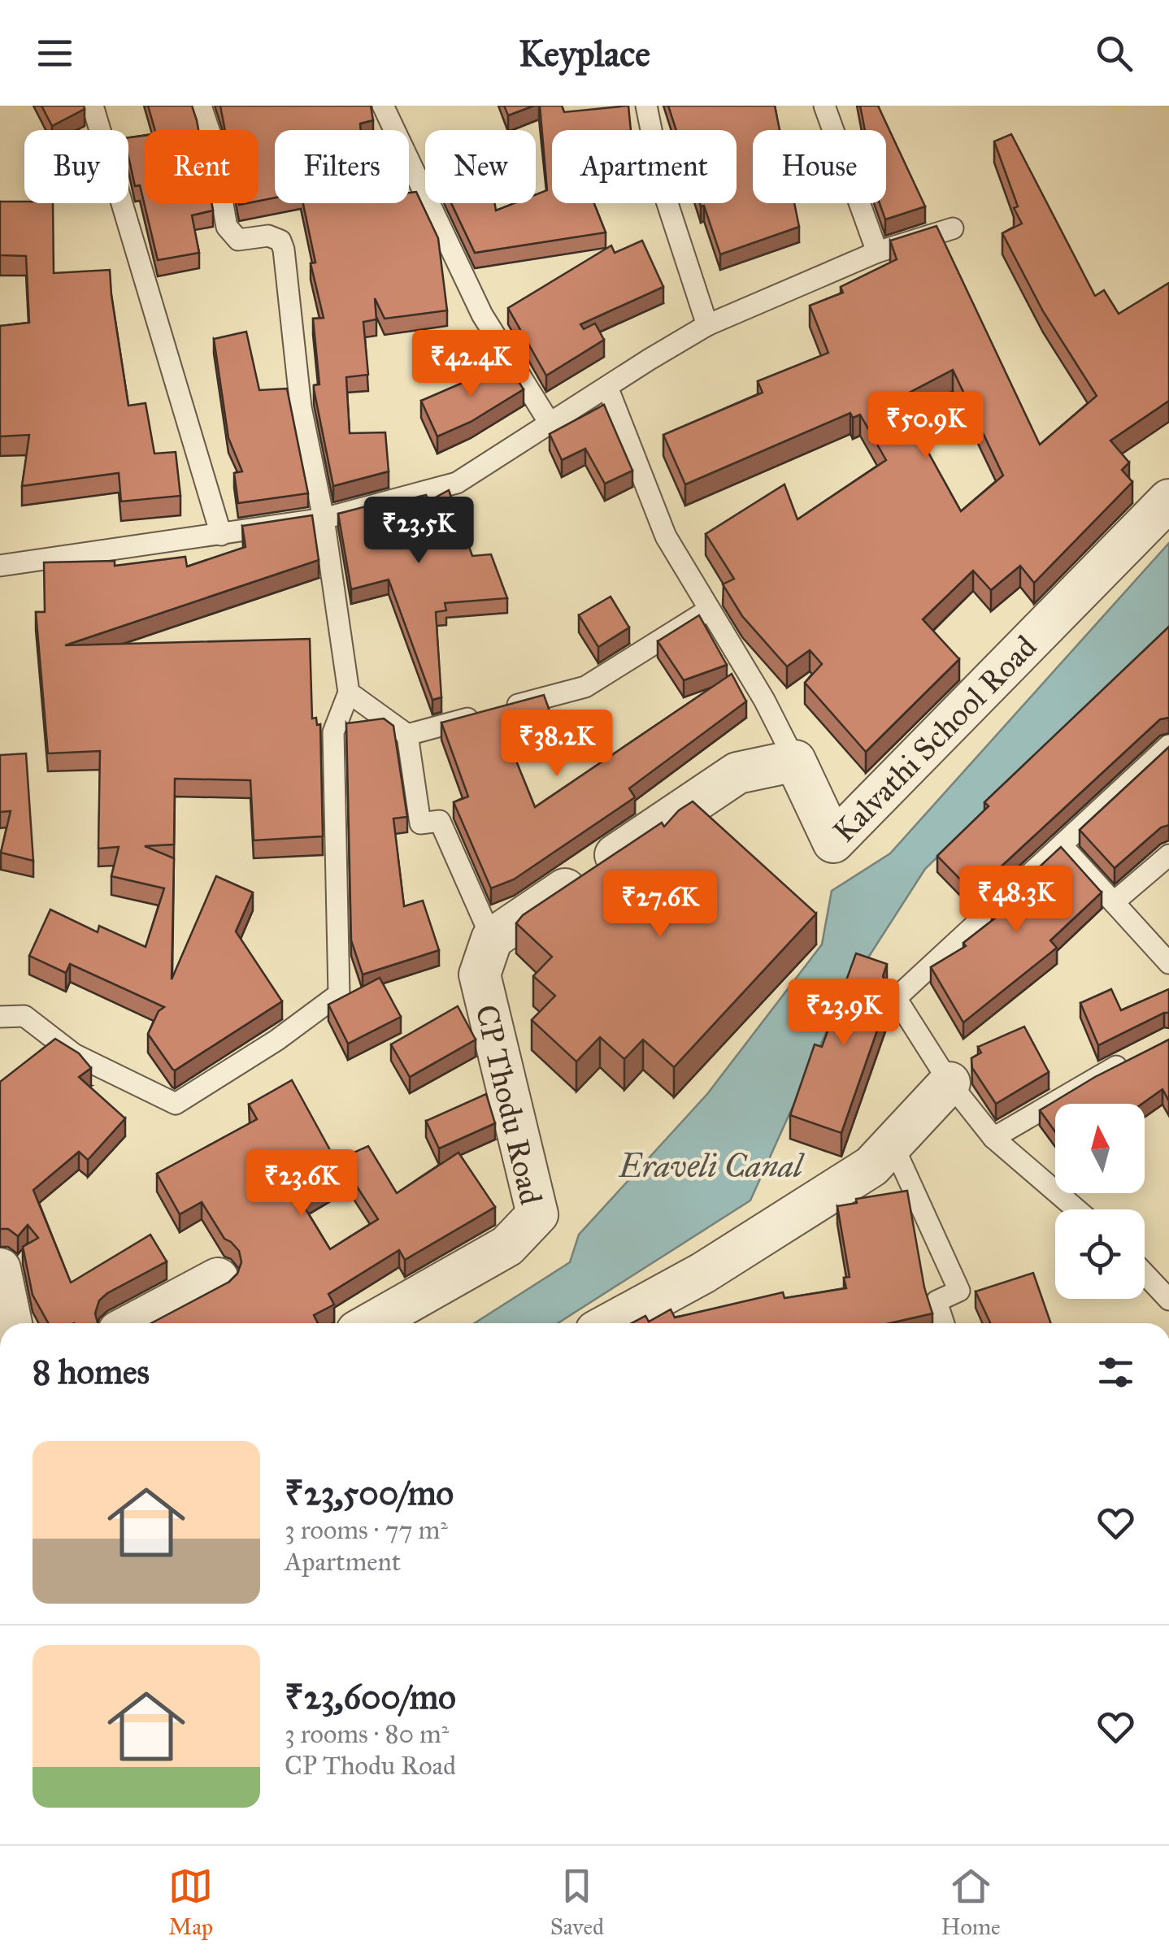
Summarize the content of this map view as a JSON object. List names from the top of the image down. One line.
{"streets":{"street":["Kalvathi School Road","CP Thodu Road"]},"water":["Eraveli Canal"],"north":"top","page":{"header":"Keyplace","chip":["Buy","Rent","Filters","New","Apartment","House"],"price":["₹42.4K","₹50.9K","₹23.5K","₹38.2K","₹48.3K","₹27.6K","₹23.9K","₹23.6K"],"heading":"8 homes","list":[{"name":"₹23,500/mo","note":"3 rooms · 77 m² · Apartment"},{"name":"₹23,600/mo","note":"3 rooms · 80 m² · CP Thodu Road"}],"tabs":["Map","Saved","Home"]}}
